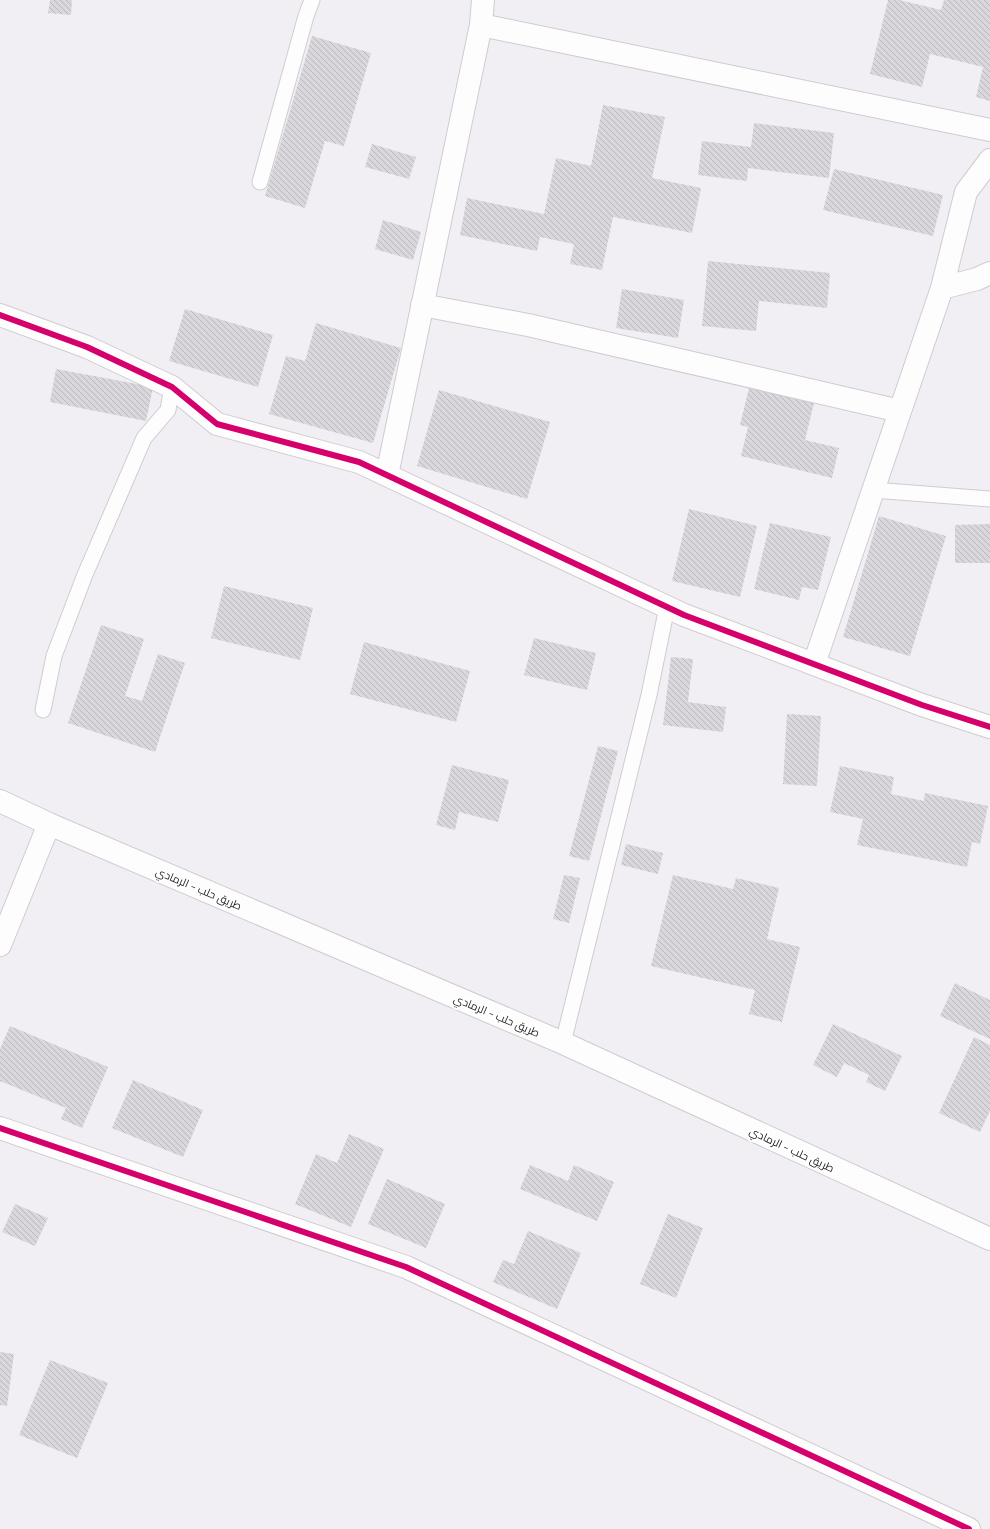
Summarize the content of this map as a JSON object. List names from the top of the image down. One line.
{"streets":{"main road":["طريق حلب - الرمادي"]}}
